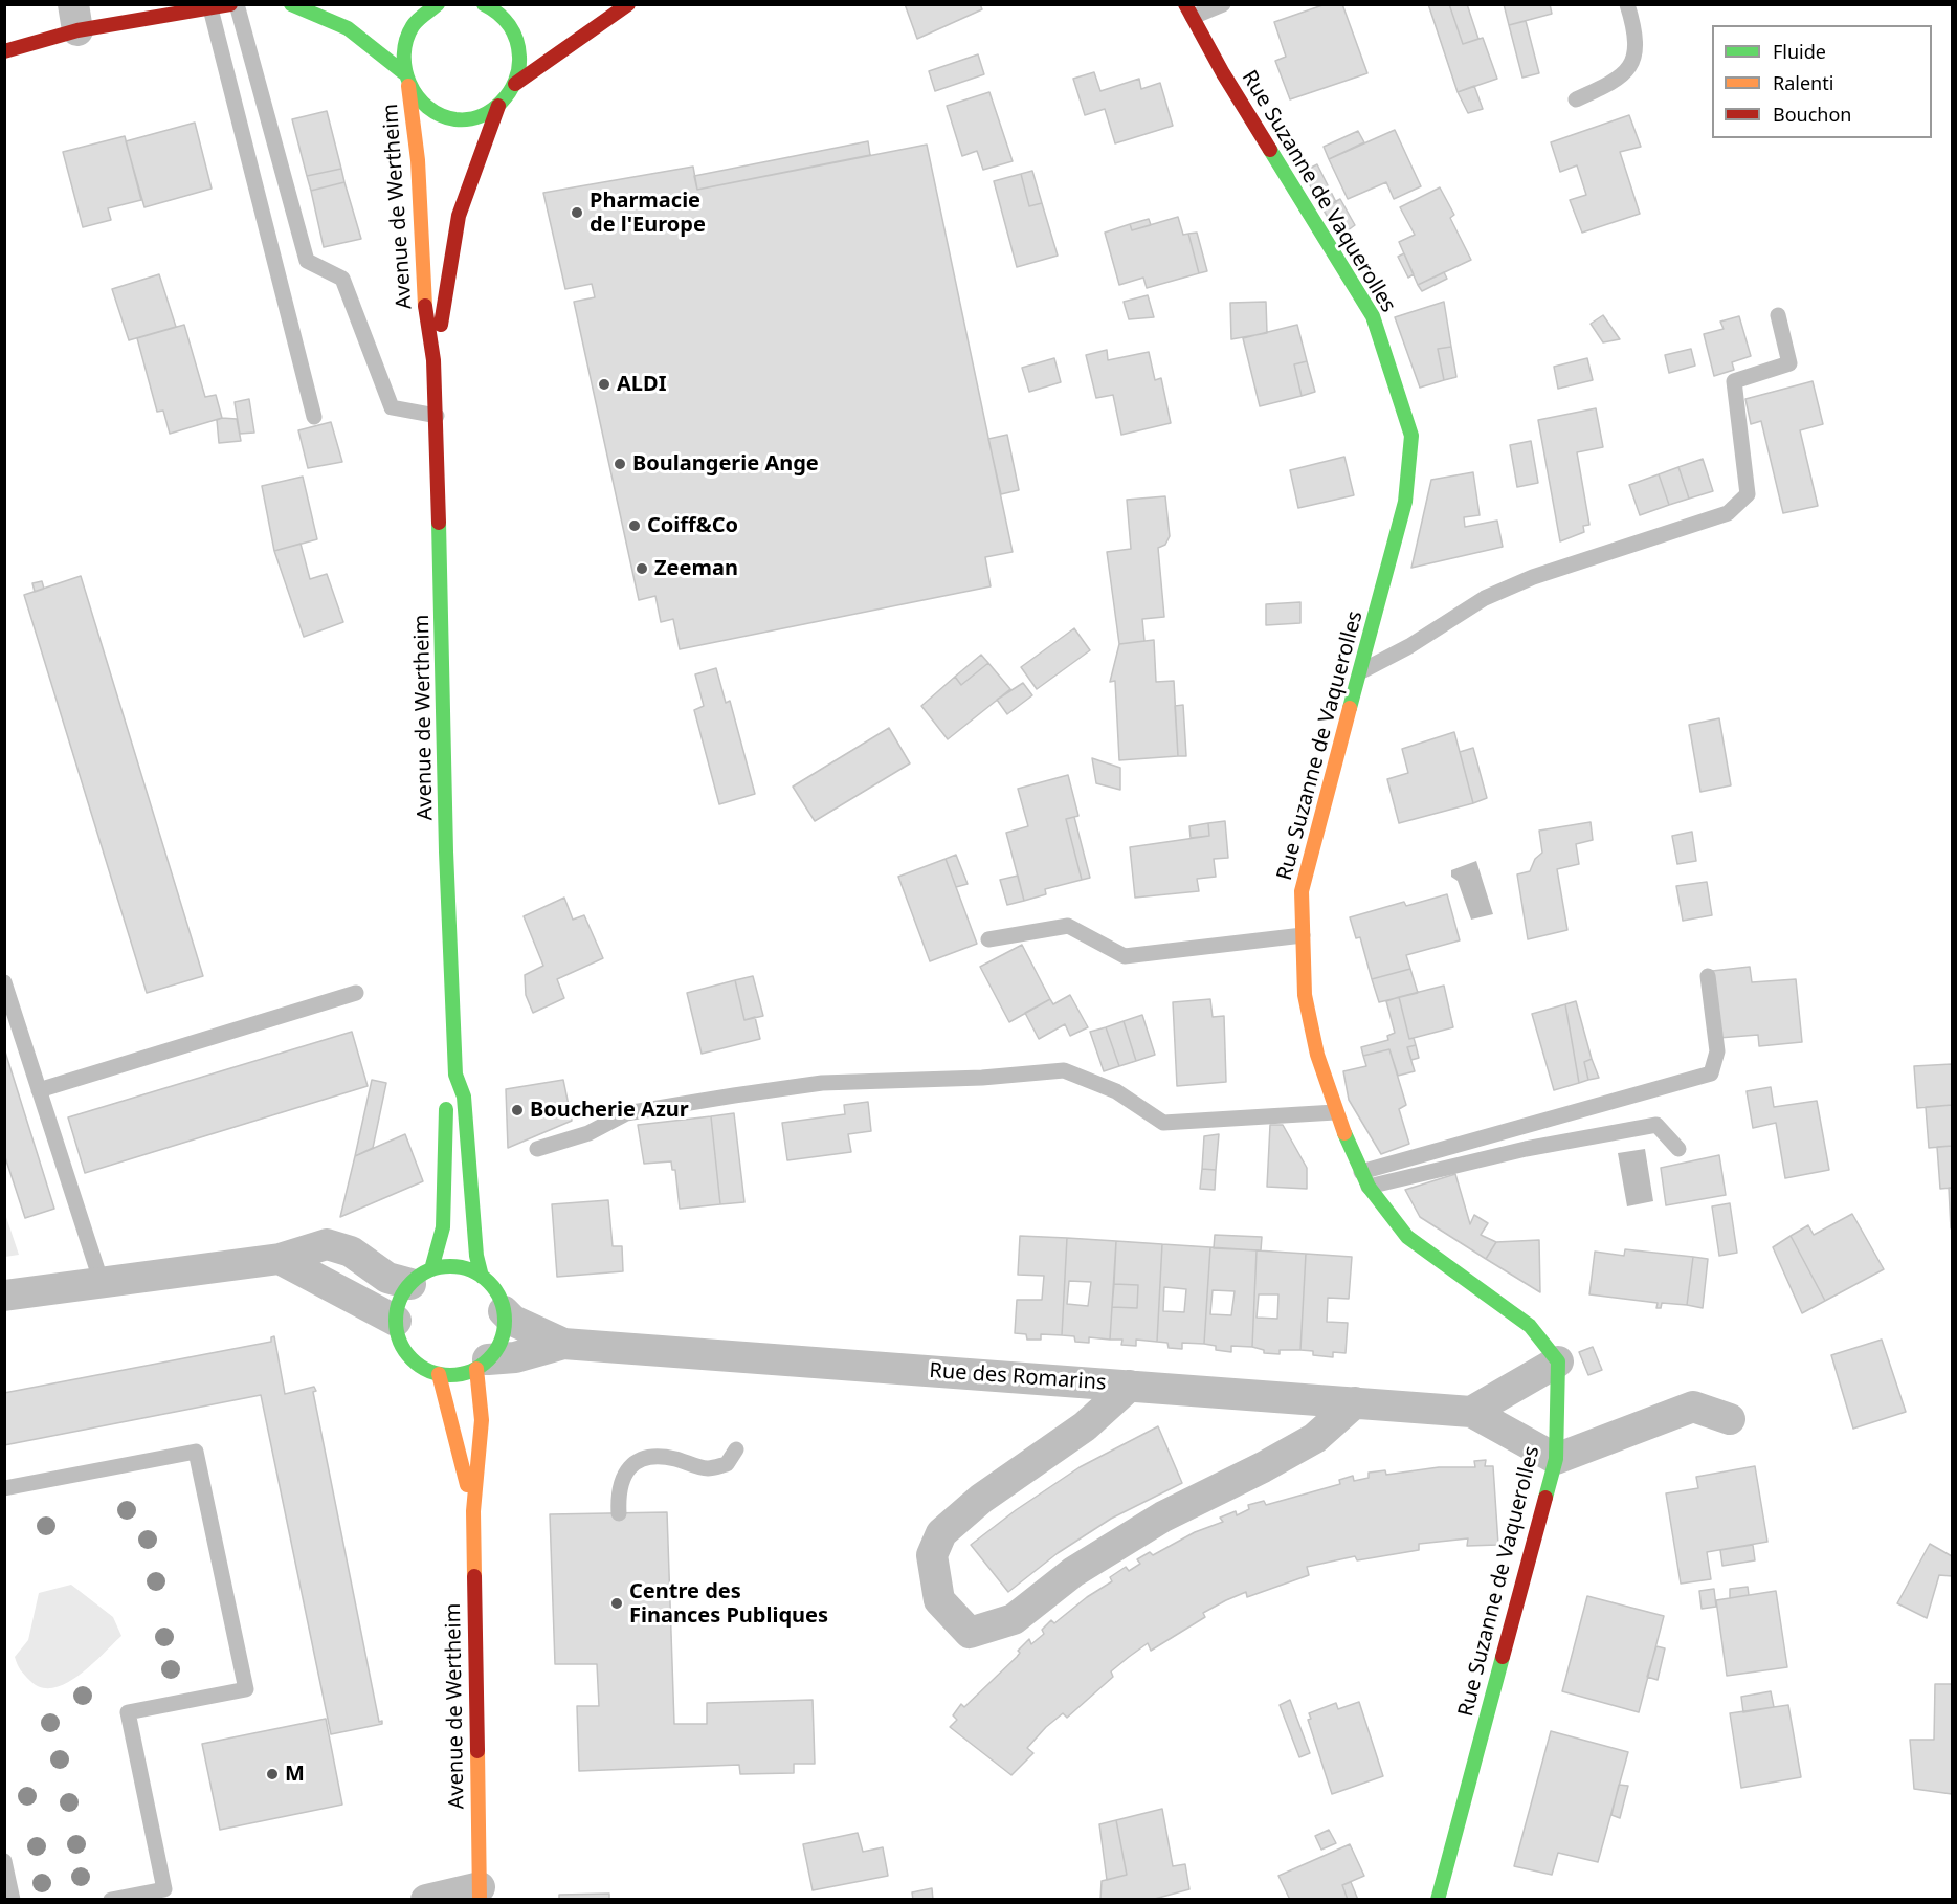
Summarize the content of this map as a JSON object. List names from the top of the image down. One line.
{"streets":{"street":["Rue Suzanne de Vaquerolles","Avenue de Wertheim","Rue des Romarins"]},"crossings":[["Avenue de Wertheim","Rue des Romarins"]],"places":["Pharmacie de l'Europe","ALDI","Boulangerie Ange","Coiff&Co","Zeeman","Boucherie Azur","Centre des Finances Publiques","M"],"legend":["Fluide","Ralenti","Bouchon"]}
